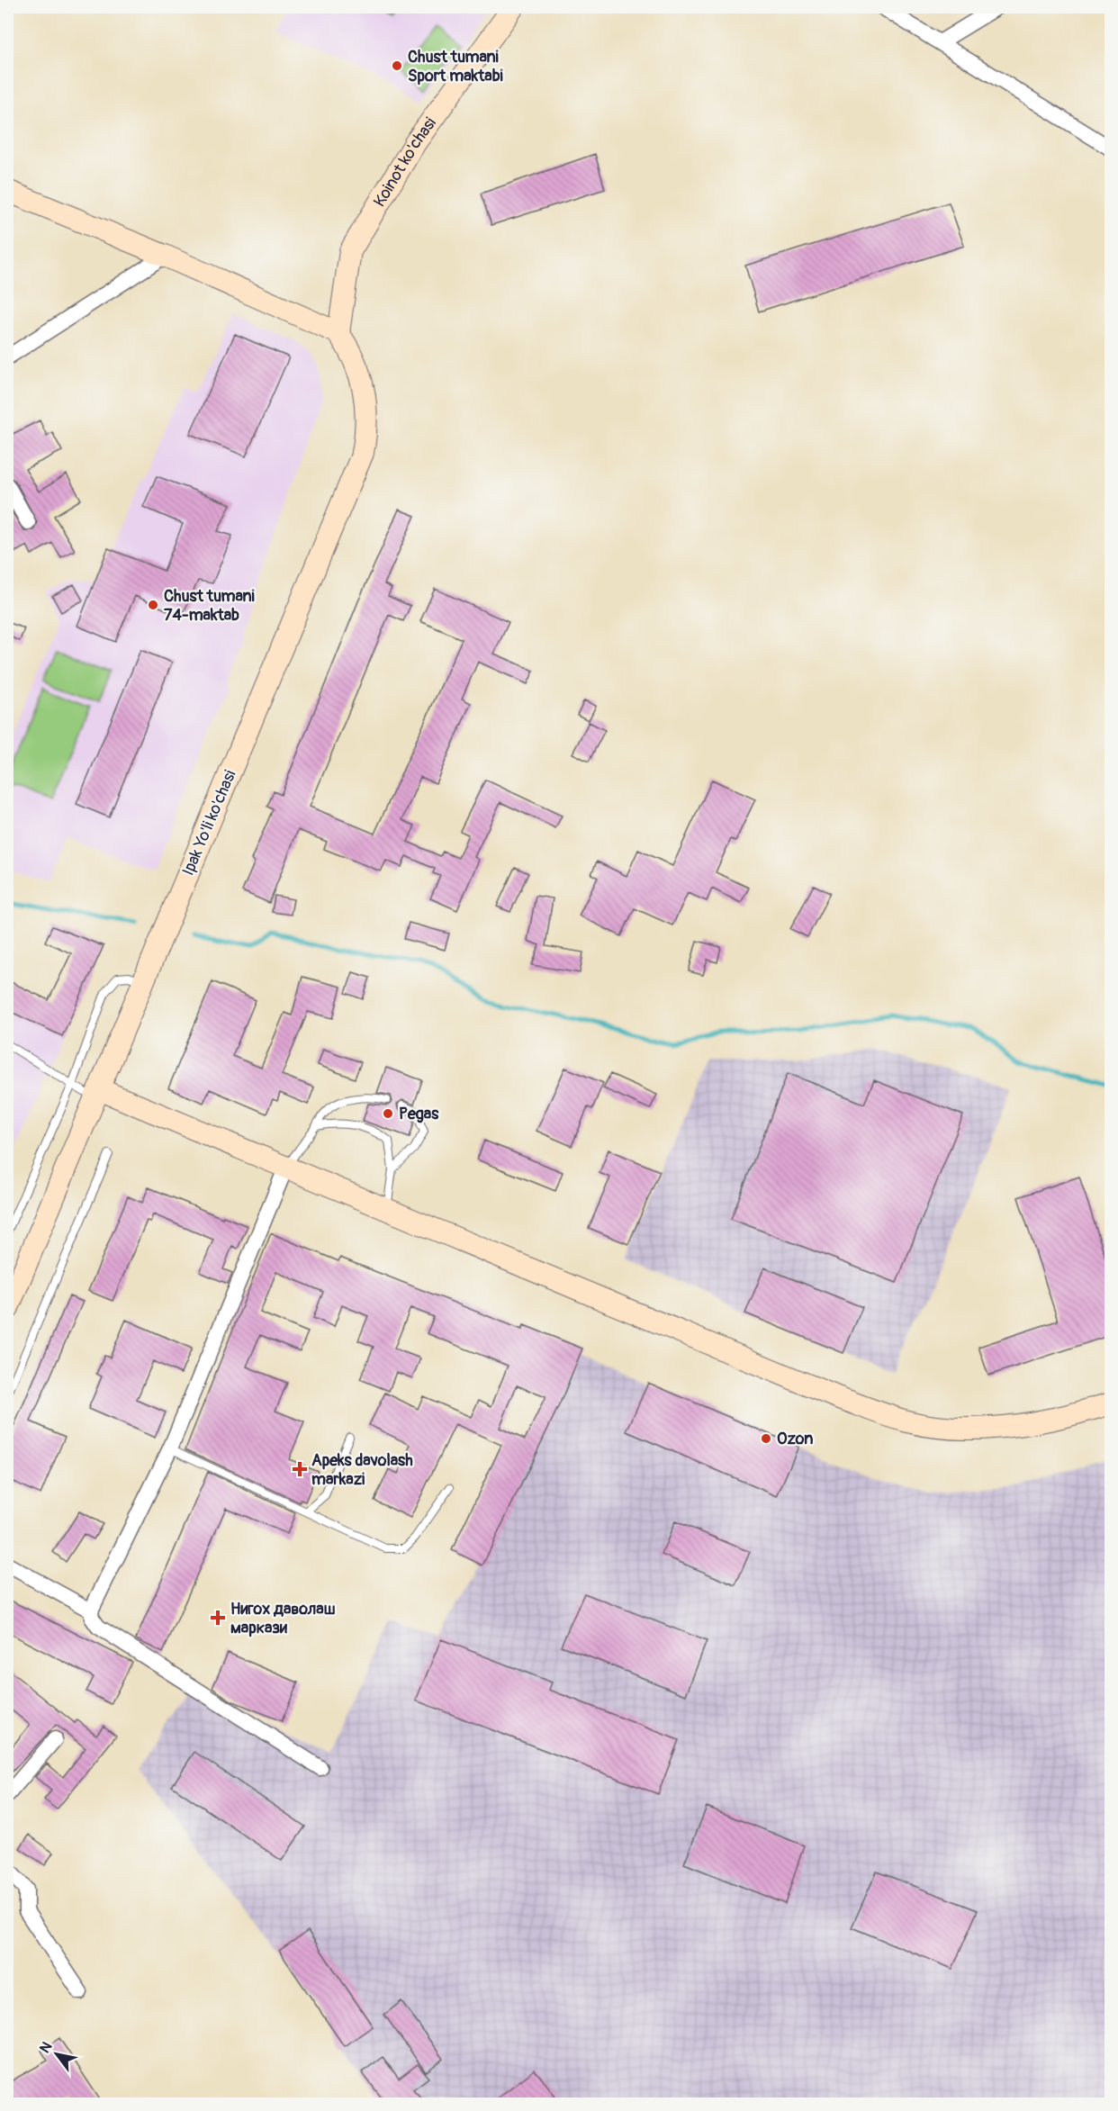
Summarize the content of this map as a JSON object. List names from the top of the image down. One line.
{"streets":{"main road":["Koinot ko'chasi","Ipak Yo'li ko'chasi"]},"crossings":[["Koinot ko'chasi","Ipak Yo'li ko'chasi"]],"places":{"other":["Chust tumani Sport maktabi","Chust tumani 74-maktab","Pegas","Ozon"],"health":["Apeks davolash markazi","Нигох даволаш маркази"]},"north":"top left"}
